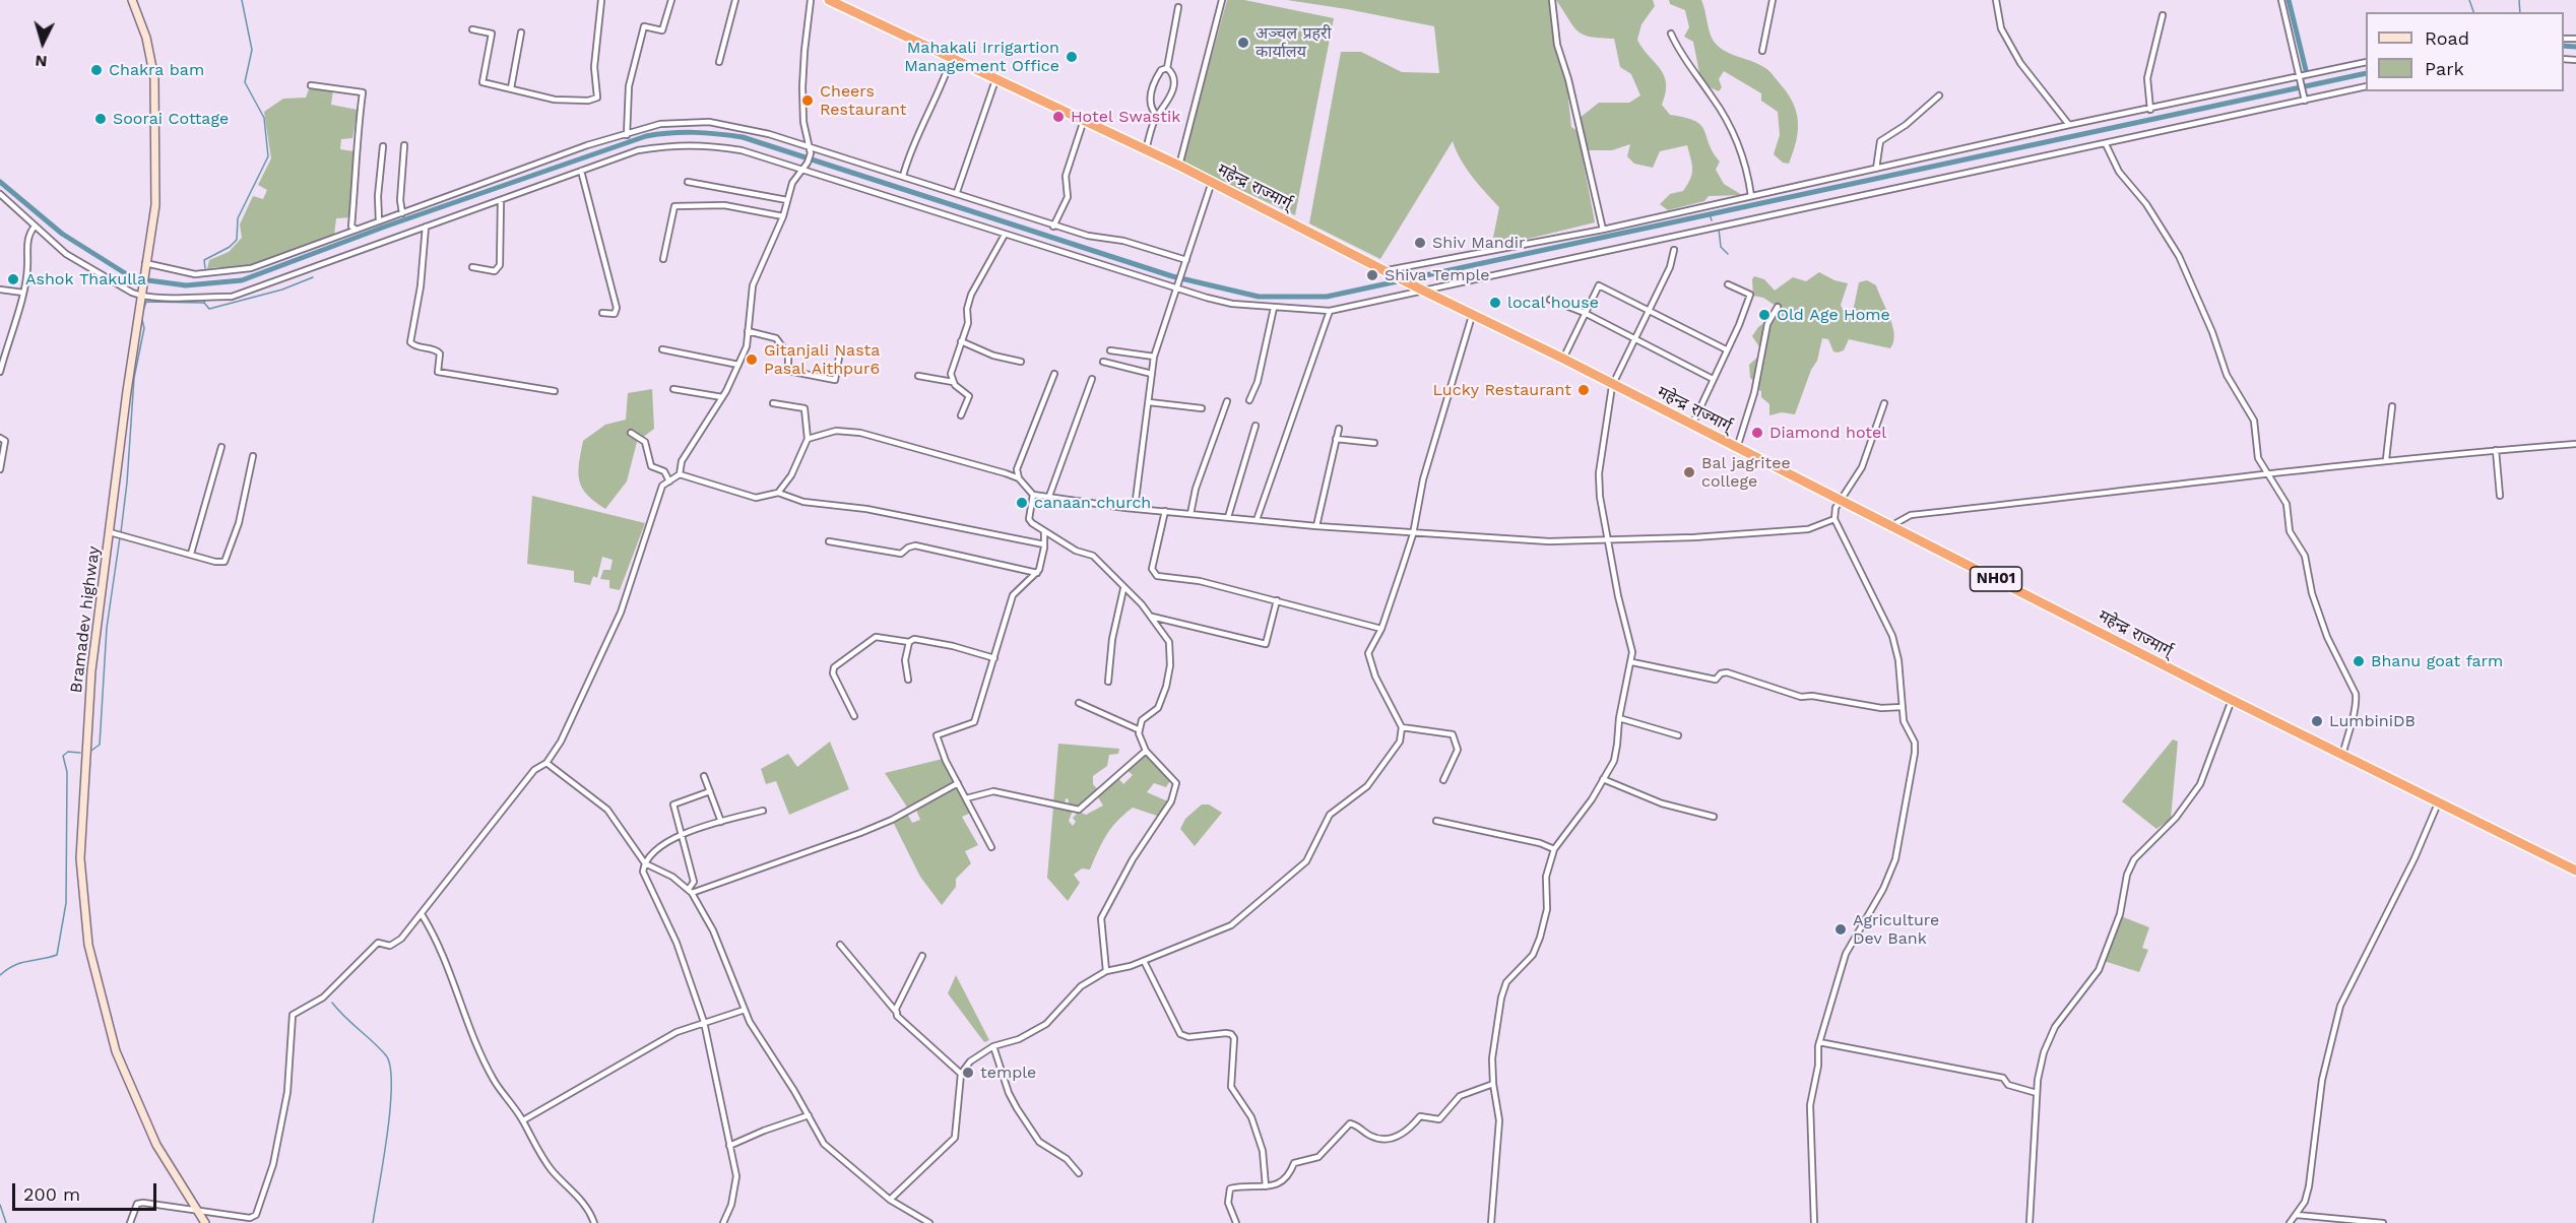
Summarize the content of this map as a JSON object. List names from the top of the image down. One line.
{"streets":{"highway":["महेन्द्र राज्मार्ग्","NH01"],"street":["Bramadev highway"]},"places":["अञ्चल प्रहरी कार्यालय","Mahakali Irrigartion Management Office","Chakra bam","Cheers Restaurant","Hotel Swastik","Soorai Cottage","Shiv Mandir","Shiva Temple","Ashok Thakulla","local house","Old Age Home","Gitanjali Nasta Pasal Aithpur6","Lucky Restaurant","Diamond hotel","Bal jagritee college","canaan church","Bhanu goat farm","LumbiniDB","Agriculture Dev Bank","temple"],"legend":["Road","Park"],"scale_bar":"200 m","north":"bottom"}
